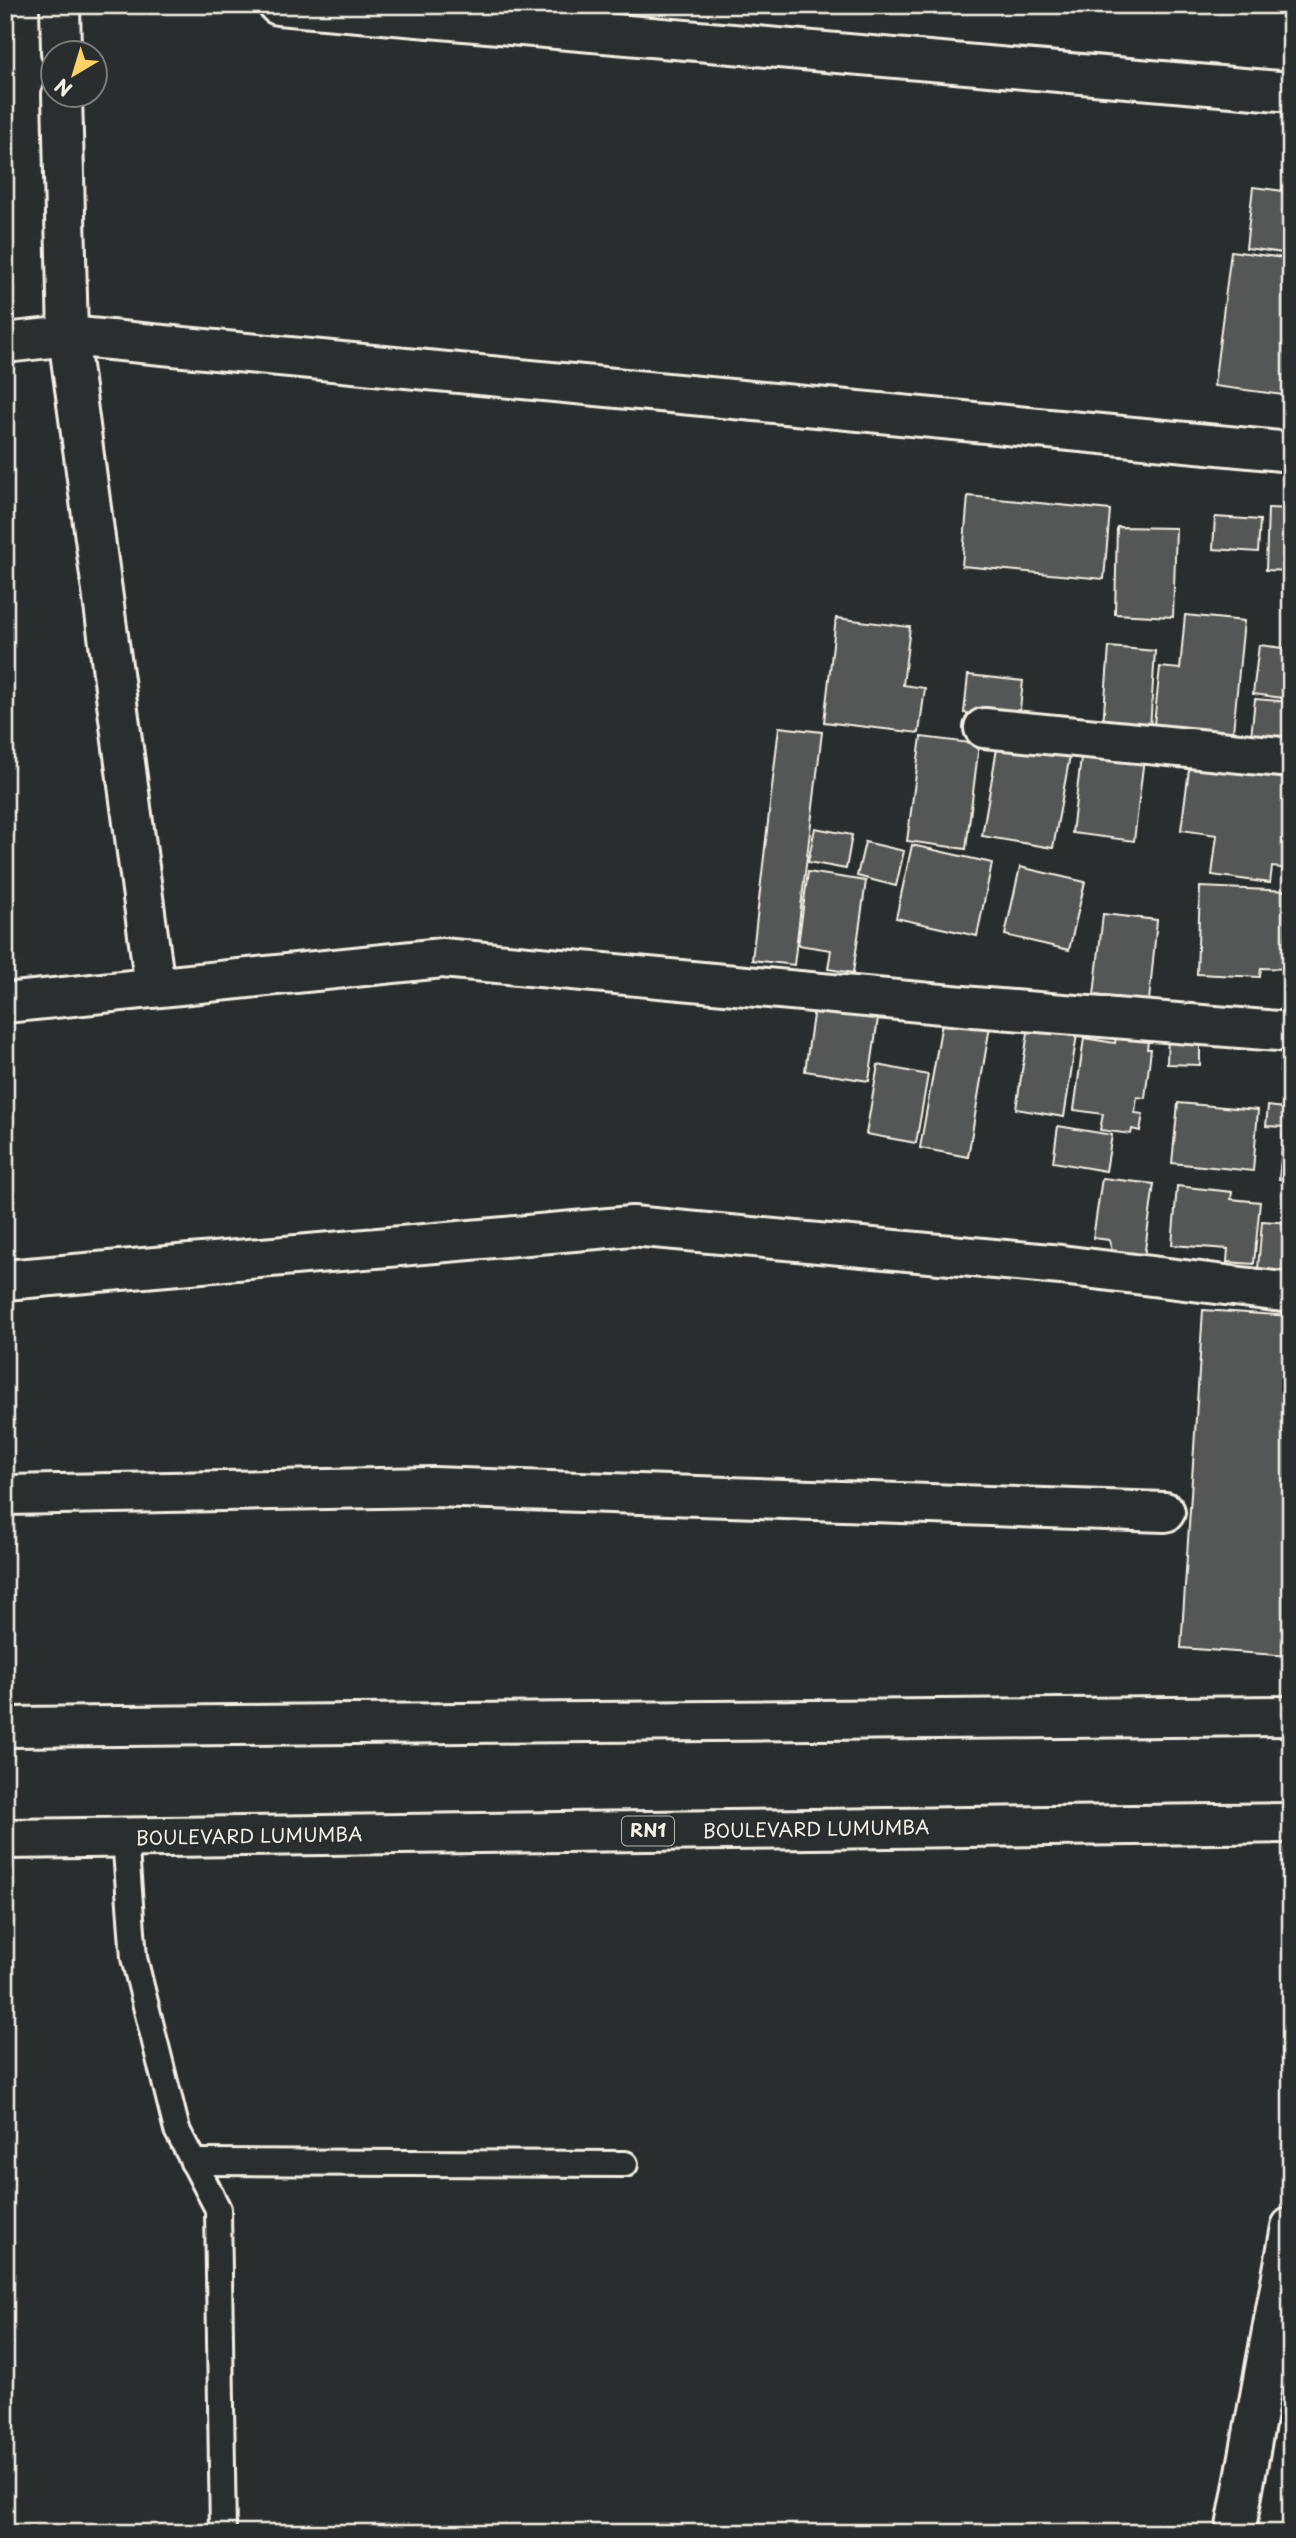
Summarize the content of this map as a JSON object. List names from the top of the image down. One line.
{"streets":{"main road":["BOULEVARD LUMUMBA","RN1"]},"north":"bottom left"}
